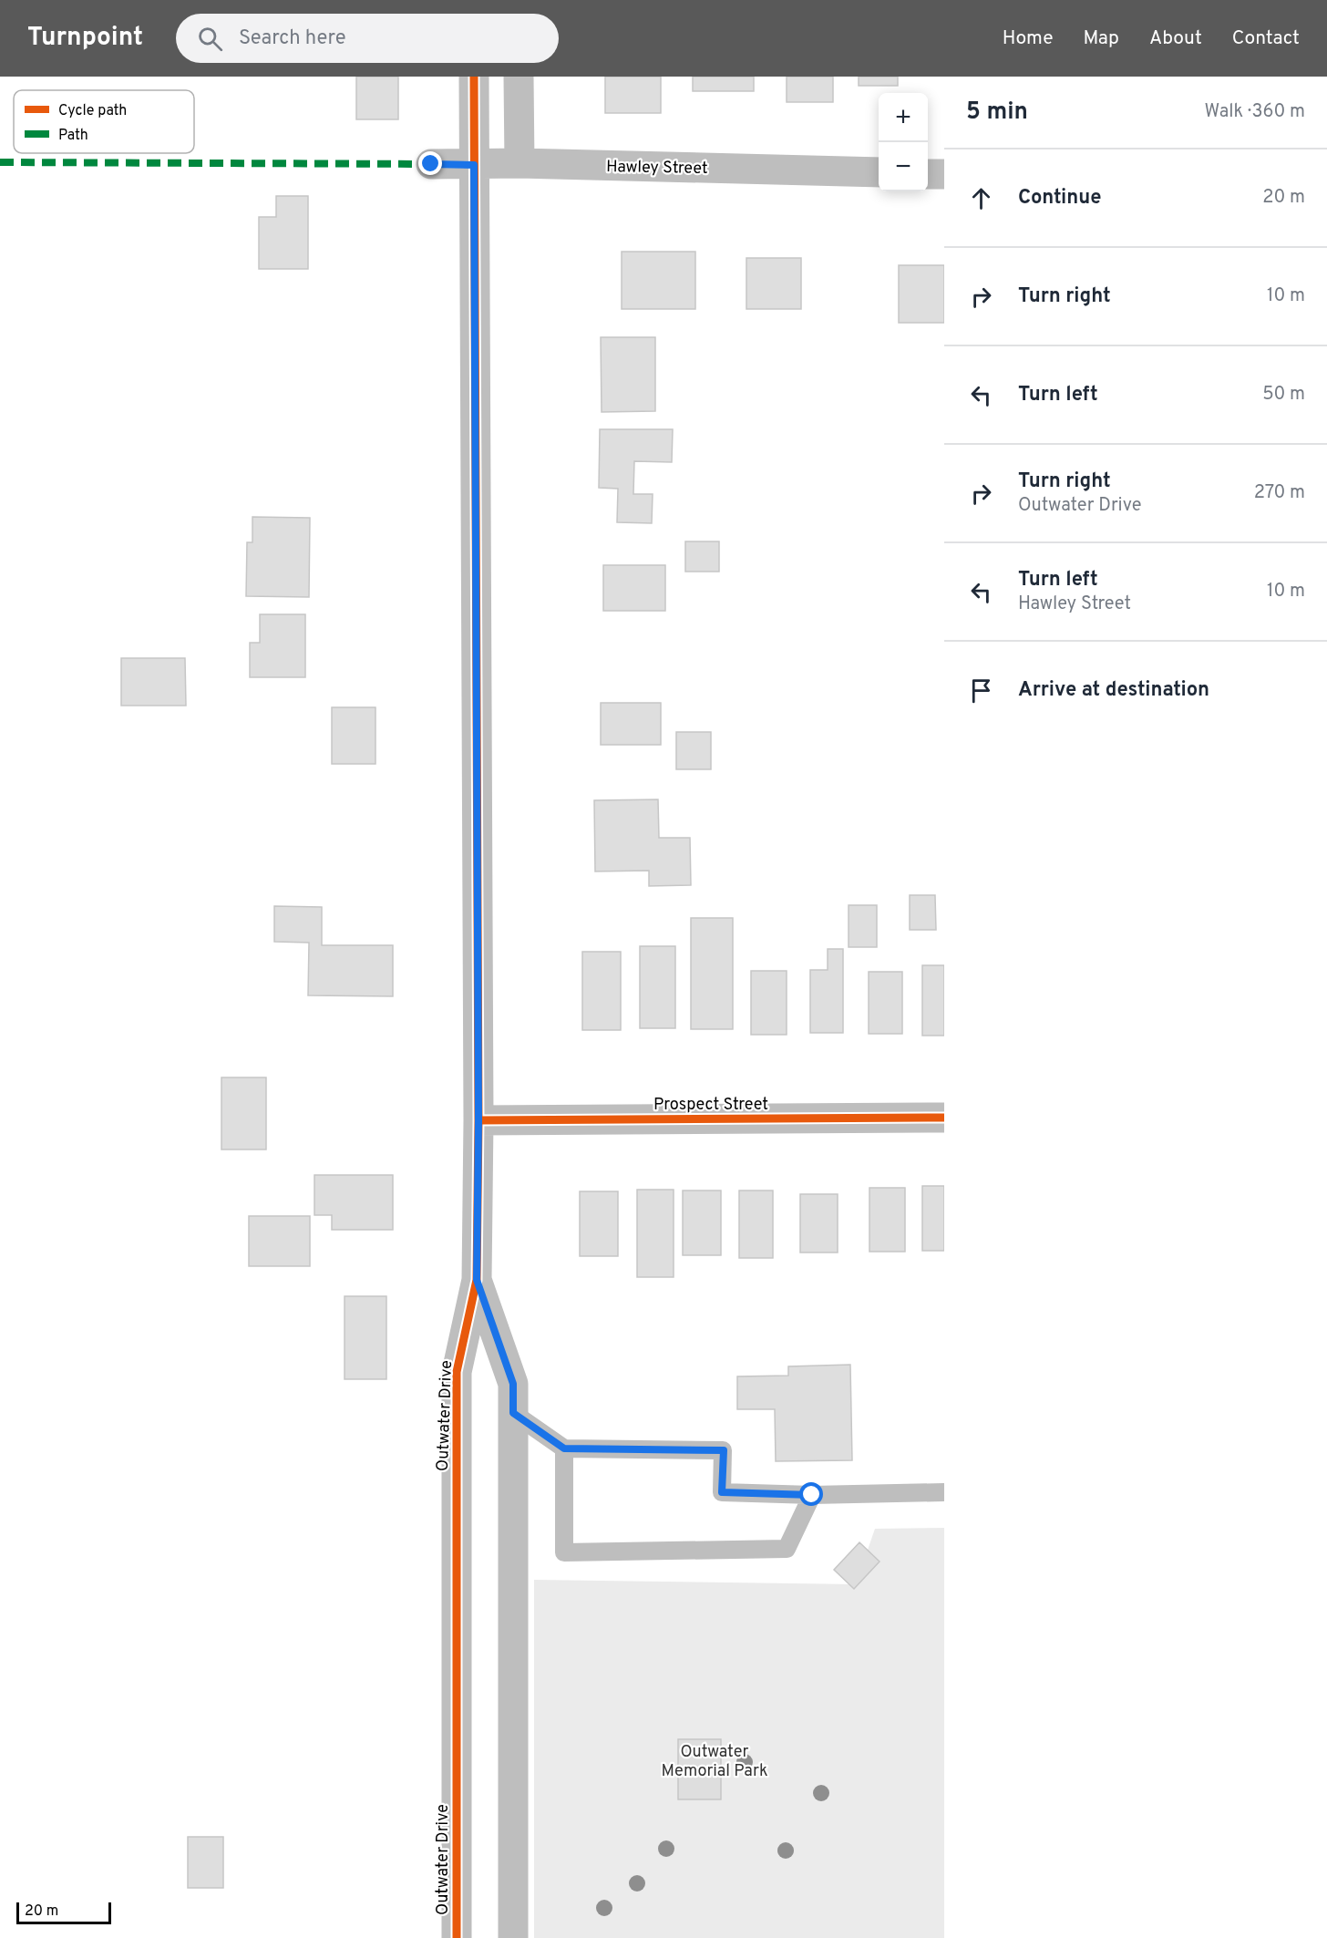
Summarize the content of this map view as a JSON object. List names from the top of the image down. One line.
{"streets":{"street":["Hawley Street","Prospect Street","Outwater Drive"]},"crossings":[["Hawley Street","Outwater Drive"],["Prospect Street","Outwater Drive"]],"parks":["Outwater Memorial Park"],"legend":["Cycle path","Path"],"scale_bar":"20 m","page":{"header":"Turnpoint","search":"Search here","nav":["Home","Map","About","Contact"],"heading":["5 min","Walk · 360 m"],"map_buttons":["+","−"],"list":[["Continue","20 m"],["Turn right","10 m"],["Turn left","50 m"],["Turn right","Outwater Drive","270 m"],["Turn left","Hawley Street","10 m"],"Arrive at destination"],"scale":"20 m"}}
